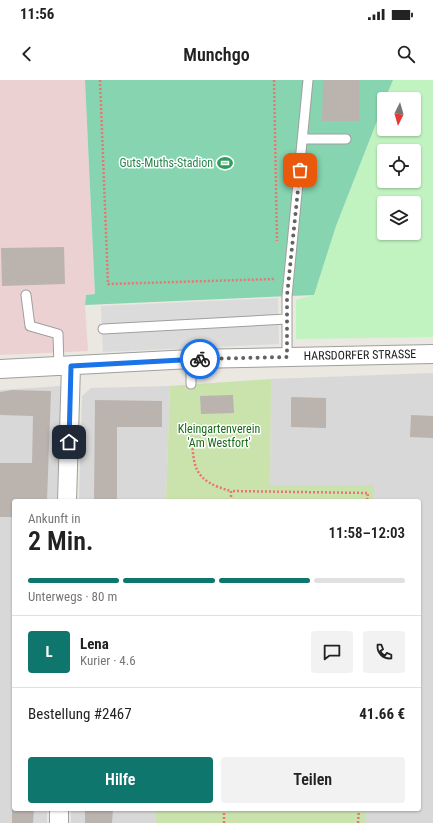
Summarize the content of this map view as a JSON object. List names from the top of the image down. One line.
{"streets":{"street":["HARSDORFER STRASSE"]},"parks":["Kleingartenverein 'Am Westfort'"],"places":{"sports":["Guts-Muths-Stadion"]},"north":"bottom","page":{"status":"11:56","header":"Munchgo","heading":["2 Min.","Ankunft in","11:58–12:03"],"panel":["Lena","Kurier · 4.6","Bestellung #2467","41.66 €"],"bar":"Unterwegs · 80 m","round":"L","buttons":["Hilfe","Teilen"]}}
